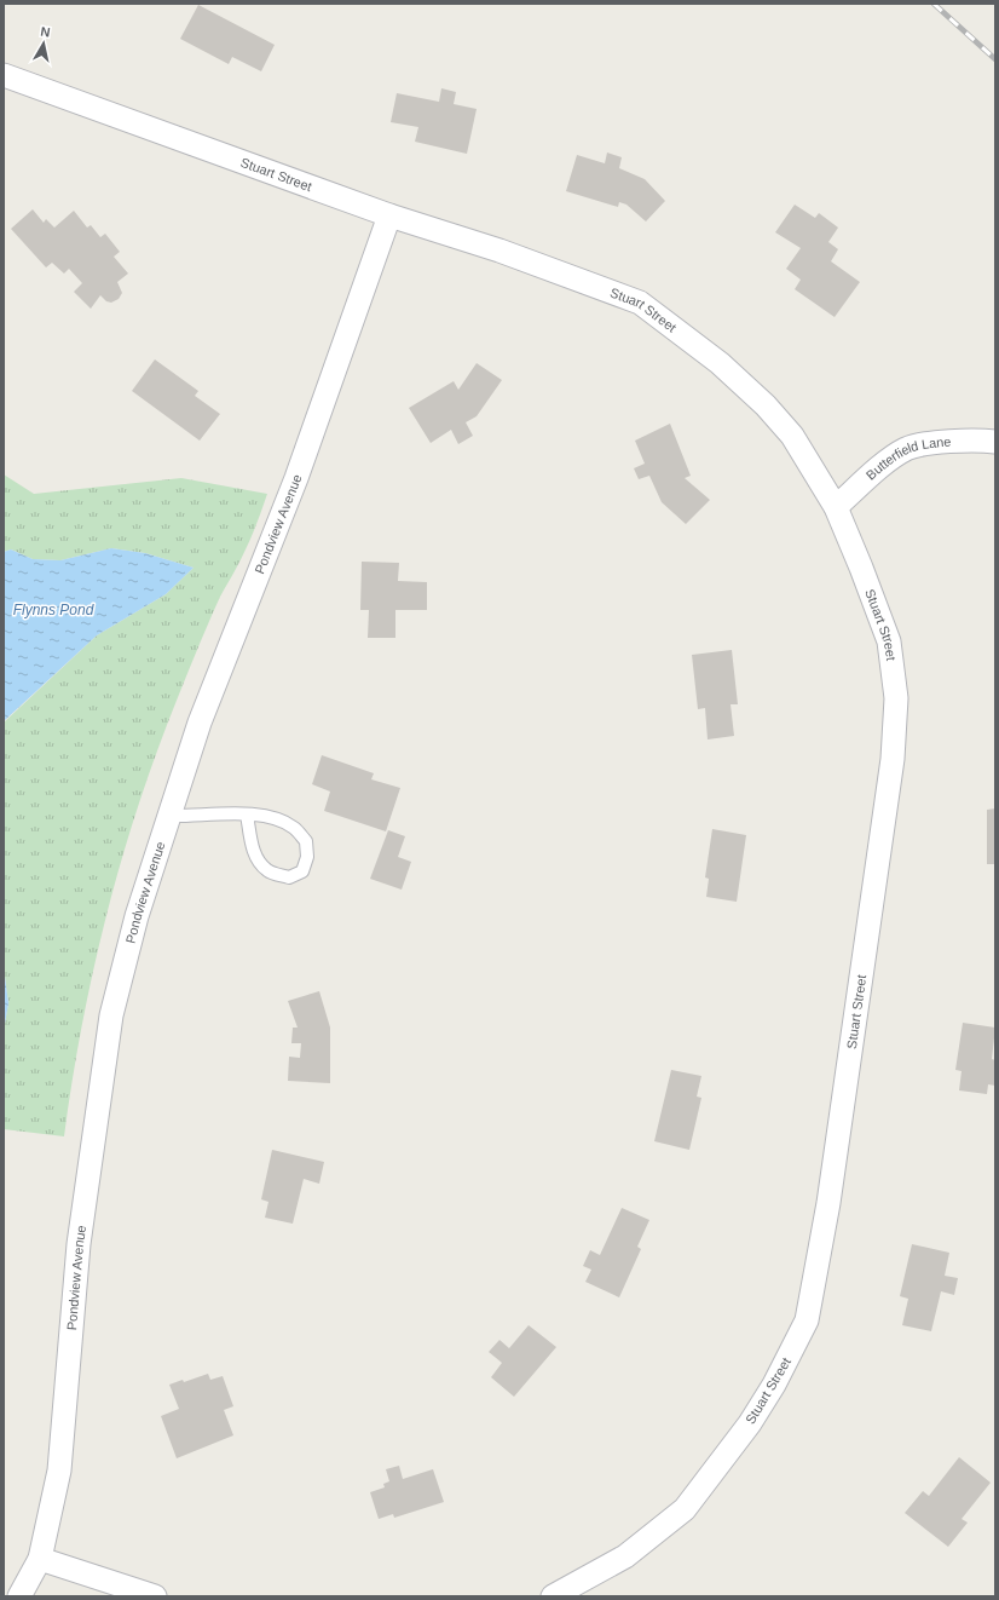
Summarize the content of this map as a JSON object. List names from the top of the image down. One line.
{"streets":{"street":["Stuart Street","Butterfield Lane","Pondview Avenue"]},"crossings":[["Stuart Street","Butterfield Lane"],["Stuart Street","Pondview Avenue"]],"water":["Flynns Pond"],"north":"top"}
